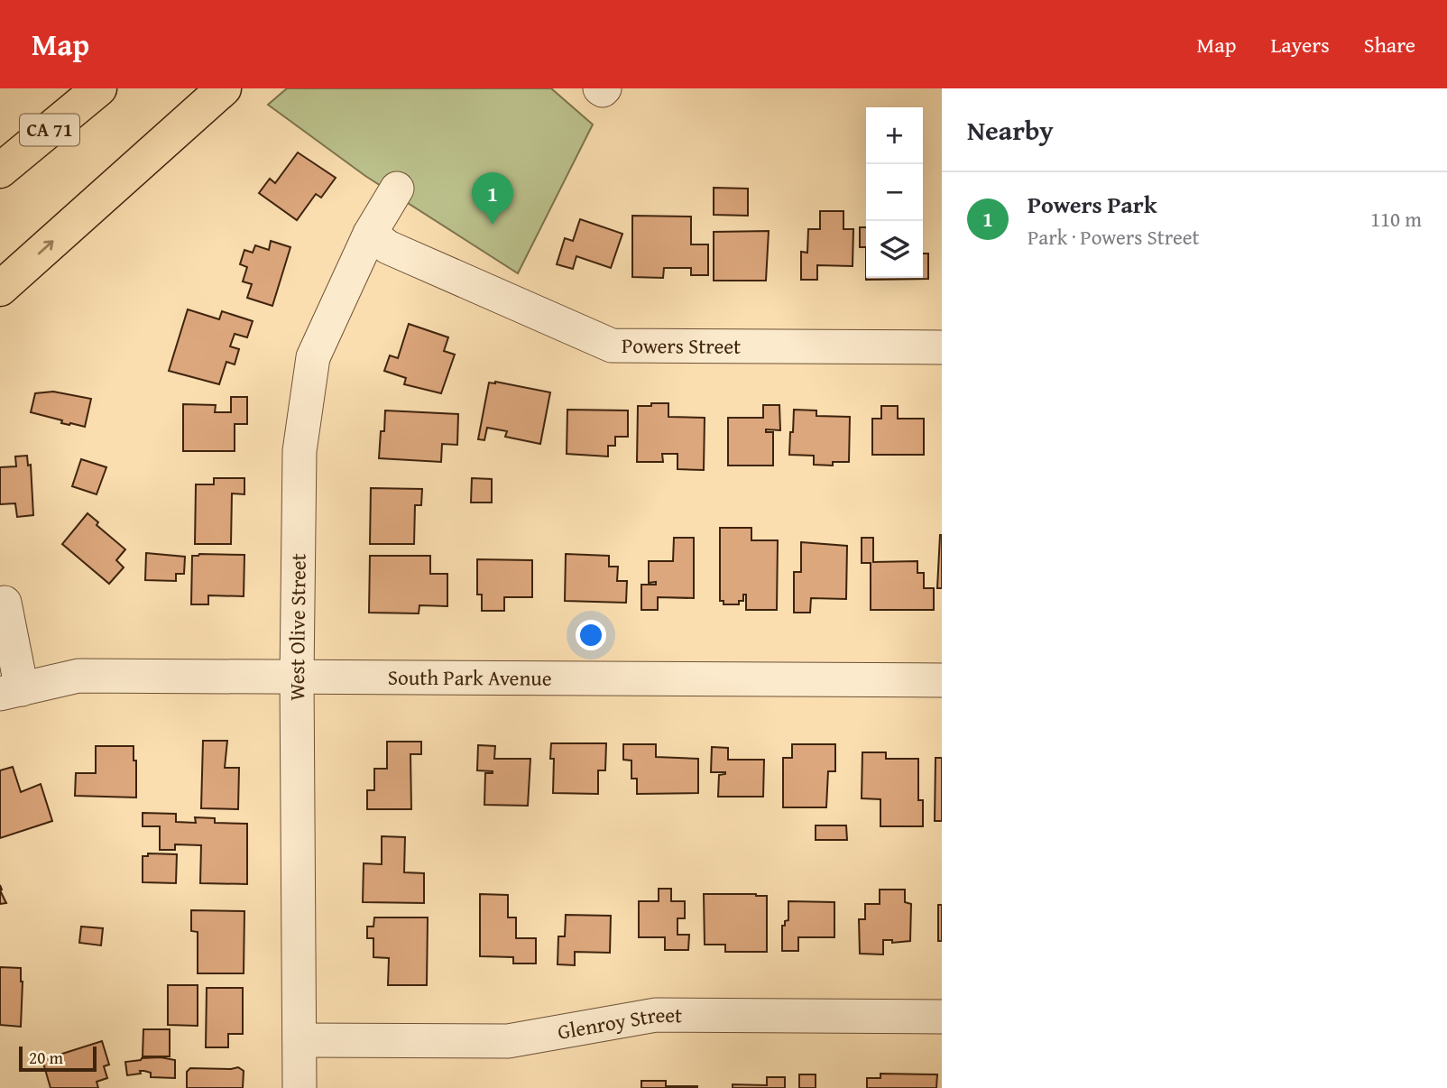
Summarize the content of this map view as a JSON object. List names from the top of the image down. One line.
{"streets":{"highway":["CA 71"],"street":["Powers Street","West Olive Street","South Park Avenue","Glenroy Street"]},"crossings":[["Powers Street","West Olive Street"],["West Olive Street","South Park Avenue"],["West Olive Street","Glenroy Street"]],"scale_bar":"20 m","page":{"header":"Map","nav":["Map","Layers","Share"],"heading":"Nearby","map_buttons":["+","−"],"list":[{"mark":"1","name":"Powers Park","note":"Park · Powers Street","value":"110 m"}],"pins":"1","scale":"20 m"}}
